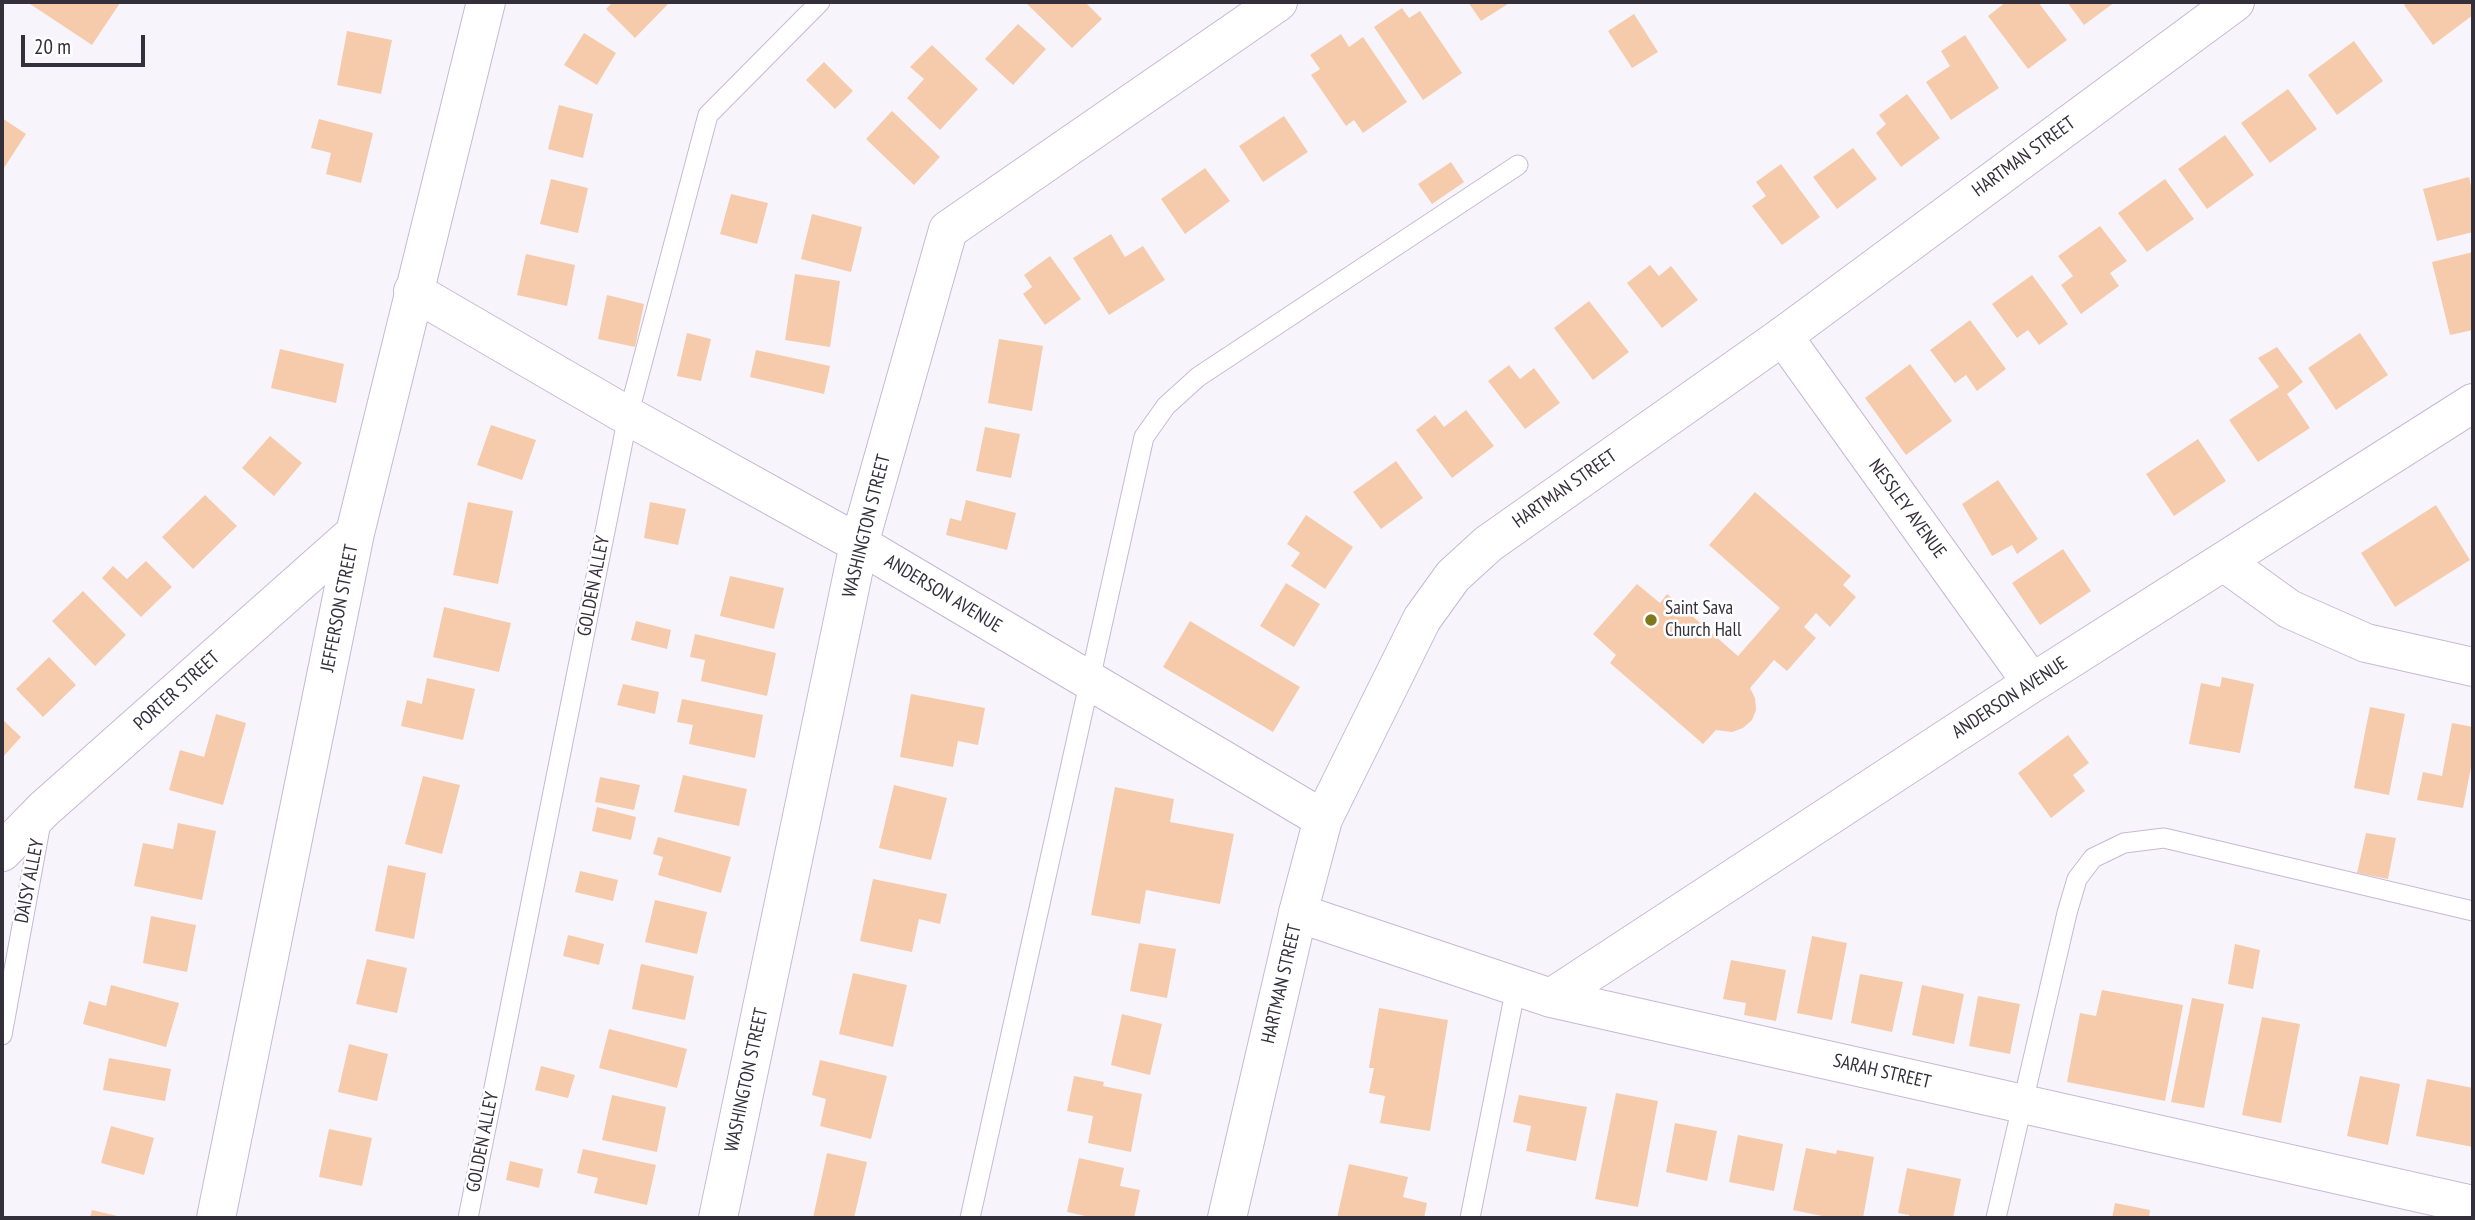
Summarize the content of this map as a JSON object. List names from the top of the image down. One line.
{"streets":{"street":["HARTMAN STREET","NESSLEY AVENUE","WASHINGTON STREET","ANDERSON AVENUE","JEFFERSON STREET","PORTER STREET","SARAH STREET"],"lane":["GOLDEN ALLEY","DAISY ALLEY"]},"crossings":[["HARTMAN STREET","NESSLEY AVENUE"],["HARTMAN STREET","ANDERSON AVENUE"],["HARTMAN STREET","SARAH STREET"],["NESSLEY AVENUE","ANDERSON AVENUE"],["WASHINGTON STREET","ANDERSON AVENUE"],["GOLDEN ALLEY","ANDERSON AVENUE"],["ANDERSON AVENUE","JEFFERSON STREET"],["ANDERSON AVENUE","SARAH STREET"],["JEFFERSON STREET","PORTER STREET"],["PORTER STREET","DAISY ALLEY"]],"places":["Saint Sava Church Hall"],"scale_bar":"20 m"}
